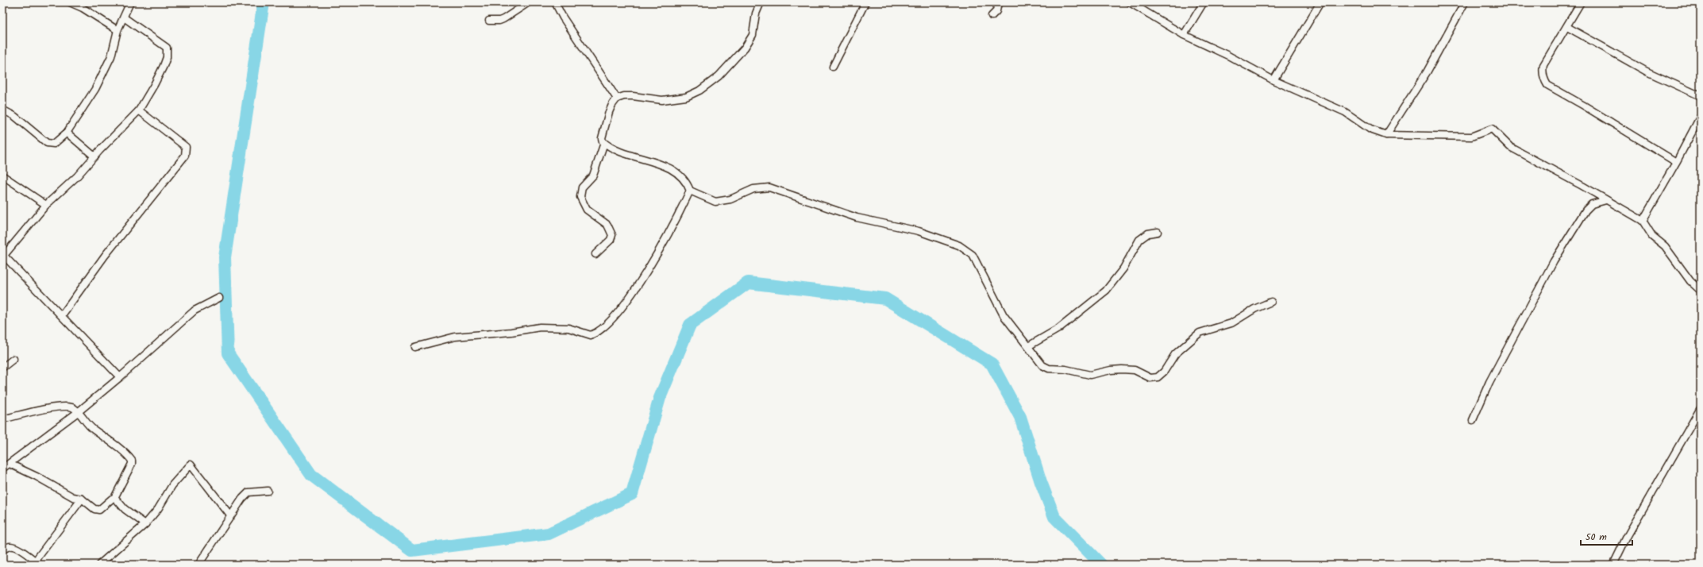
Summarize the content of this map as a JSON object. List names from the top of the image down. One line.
{"scale_bar":"50 m"}
